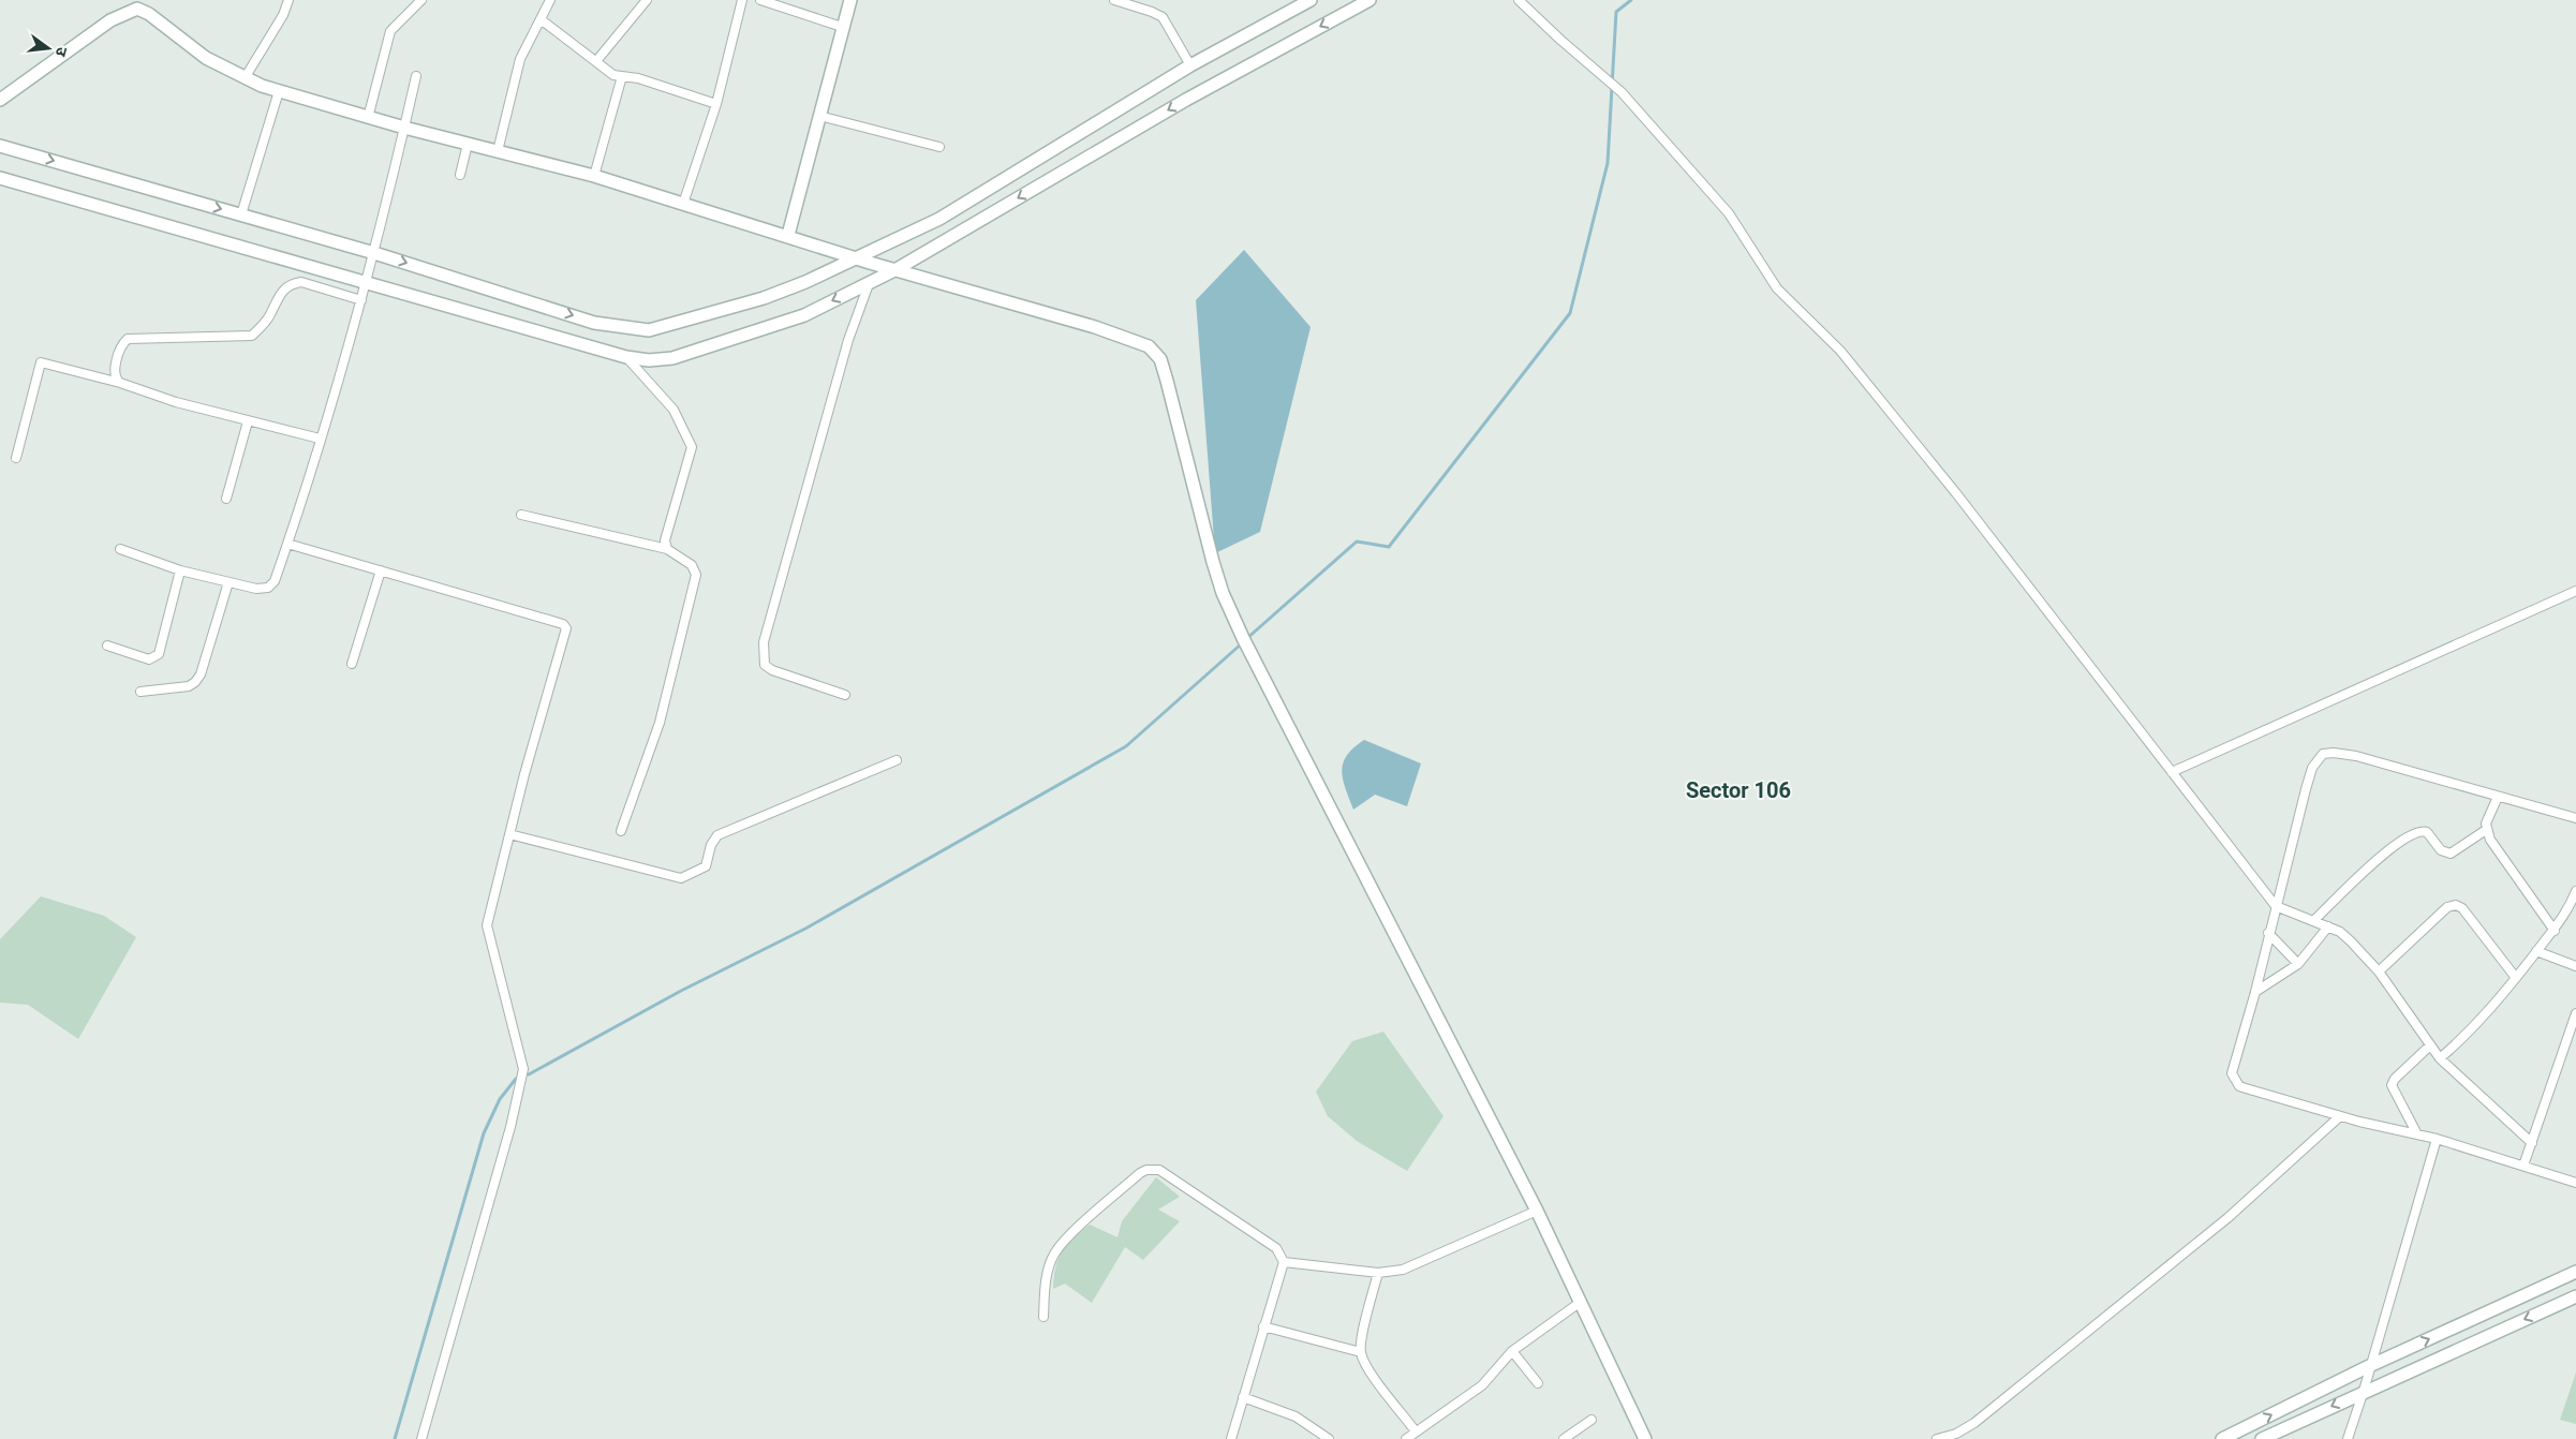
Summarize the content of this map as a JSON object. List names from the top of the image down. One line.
{"districts":["Sector 106"],"north":"right"}
